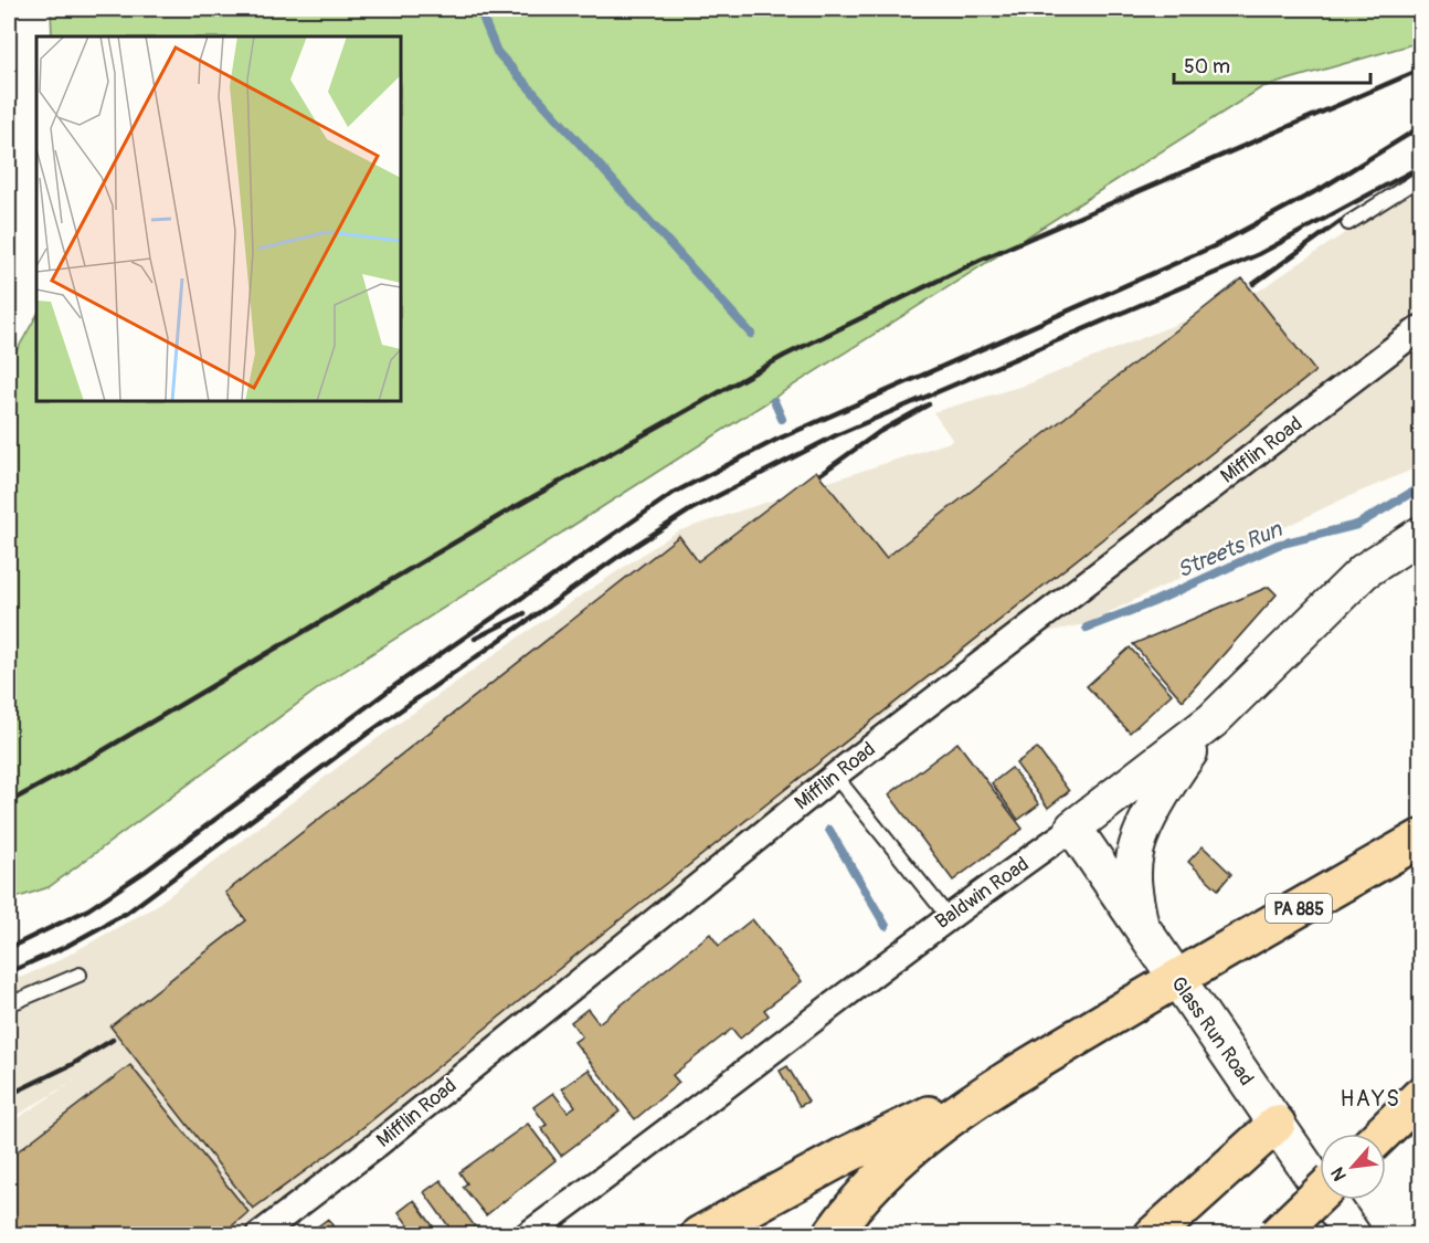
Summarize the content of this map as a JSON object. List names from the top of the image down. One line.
{"streets":{"main road":["Baldwin Road","PA 885","Glass Run Road"],"street":["Mifflin Road"]},"crossings":[["Baldwin Road","Glass Run Road"],["PA 885","Glass Run Road"]],"districts":["HAYS"],"water":["Streets Run"],"scale_bar":"50 m","north":"bottom left"}
